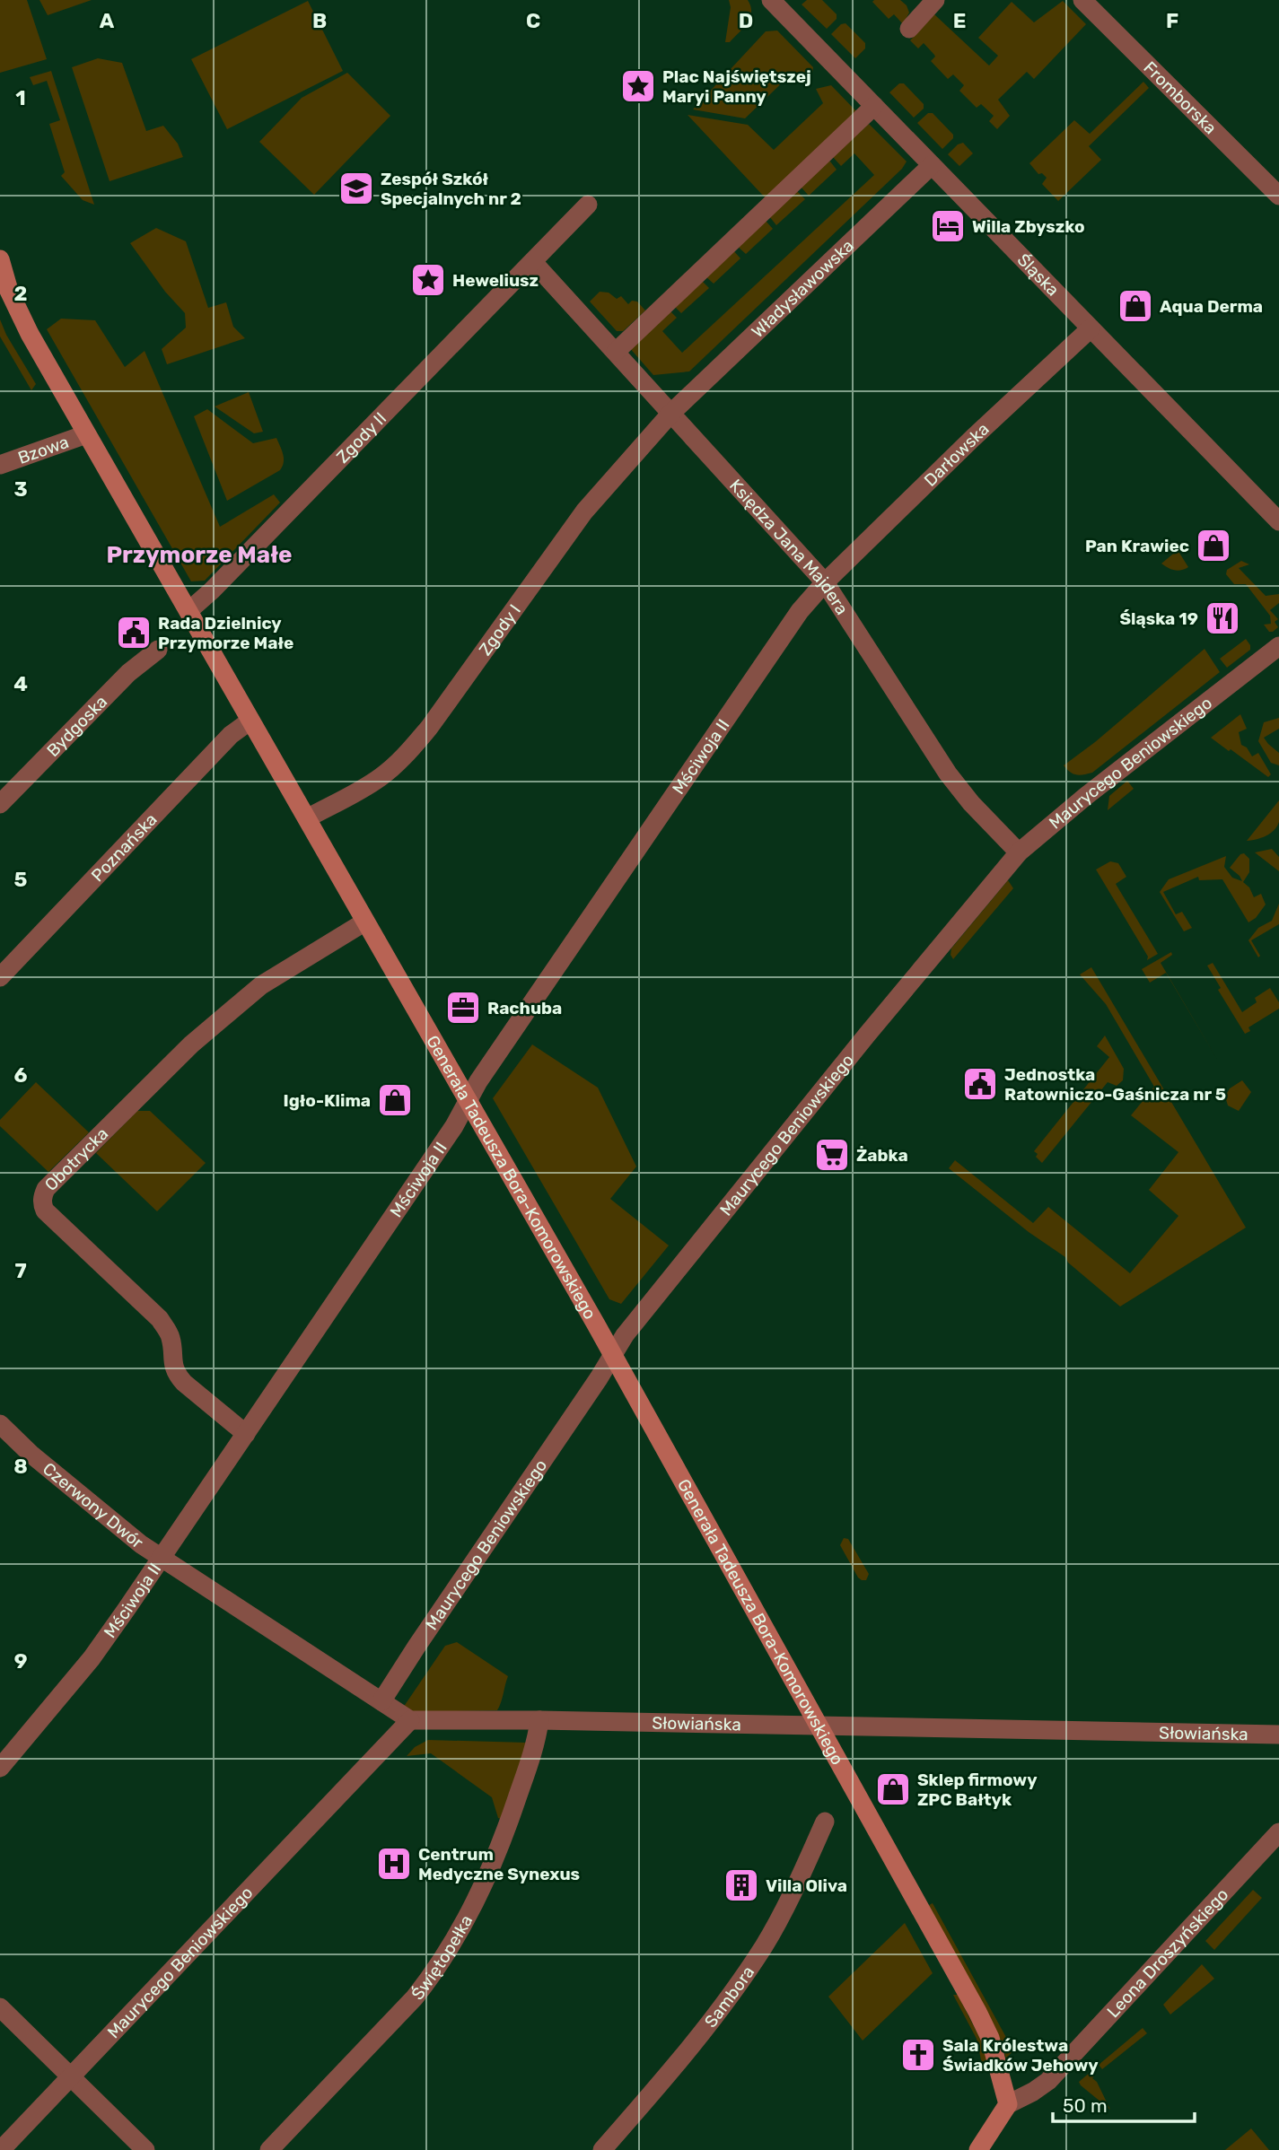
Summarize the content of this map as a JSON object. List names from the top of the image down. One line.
{"streets":{"street":["Fromborska","Śląska","Władysławowska","Zgody II","Bzowa","Darłowska","Księdza Jana Majdera","Zgody I","Bydgoska","Mściwoja II","Maurycego Beniowskiego","Poznańska","Obotrycka","Generała Tadeusza Bora-Komorowskiego","Czerwony Dwór","Słowiańska","Leona Droszyńskiego","Świętopełka","Sambora"]},"crossings":[["Śląska","Władysławowska"],["Śląska","Darłowska"],["Władysławowska","Księdza Jana Majdera"],["Władysławowska","Zgody I"],["Zgody II","Księdza Jana Majdera"],["Zgody II","Generała Tadeusza Bora-Komorowskiego"],["Bzowa","Generała Tadeusza Bora-Komorowskiego"],["Darłowska","Księdza Jana Majdera"],["Darłowska","Mściwoja II"],["Księdza Jana Majdera","Zgody I"],["Księdza Jana Majdera","Mściwoja II"],["Księdza Jana Majdera","Maurycego Beniowskiego"],["Zgody I","Generała Tadeusza Bora-Komorowskiego"],["Mściwoja II","Obotrycka"],["Mściwoja II","Generała Tadeusza Bora-Komorowskiego"],["Mściwoja II","Czerwony Dwór"],["Maurycego Beniowskiego","Generała Tadeusza Bora-Komorowskiego"],["Maurycego Beniowskiego","Słowiańska"],["Poznańska","Generała Tadeusza Bora-Komorowskiego"],["Obotrycka","Generała Tadeusza Bora-Komorowskiego"],["Generała Tadeusza Bora-Komorowskiego","Słowiańska"],["Generała Tadeusza Bora-Komorowskiego","Leona Droszyńskiego"],["Słowiańska","Świętopełka"]],"districts":["Przymorze Małe"],"places":{"place":["Plac Najświętszej Maryi Panny","Heweliusz"],"school or university":["Zespół Szkół Specjalnych nr 2"],"hotel":["Willa Zbyszko"],"shop":["Aqua Derma","Pan Krawiec","Igło-Klima","Sklep firmowy ZPC Bałtyk"],"restaurant":["Śląska 19"],"public building":["Rada Dzielnicy Przymorze Małe","Jednostka Ratowniczo-Gaśnicza nr 5"],"office":["Rachuba"],"supermarket":["Żabka"],"hospital":["Centrum Medyczne Synexus"],"building":["Villa Oliva"],"church":["Sala Królestwa Świadków Jehowy"]},"scale_bar":"50 m","grid":{"columns":["A","B","C","D","E","F"],"rows":["1","2","3","4","5","6","7","8","9"]}}
